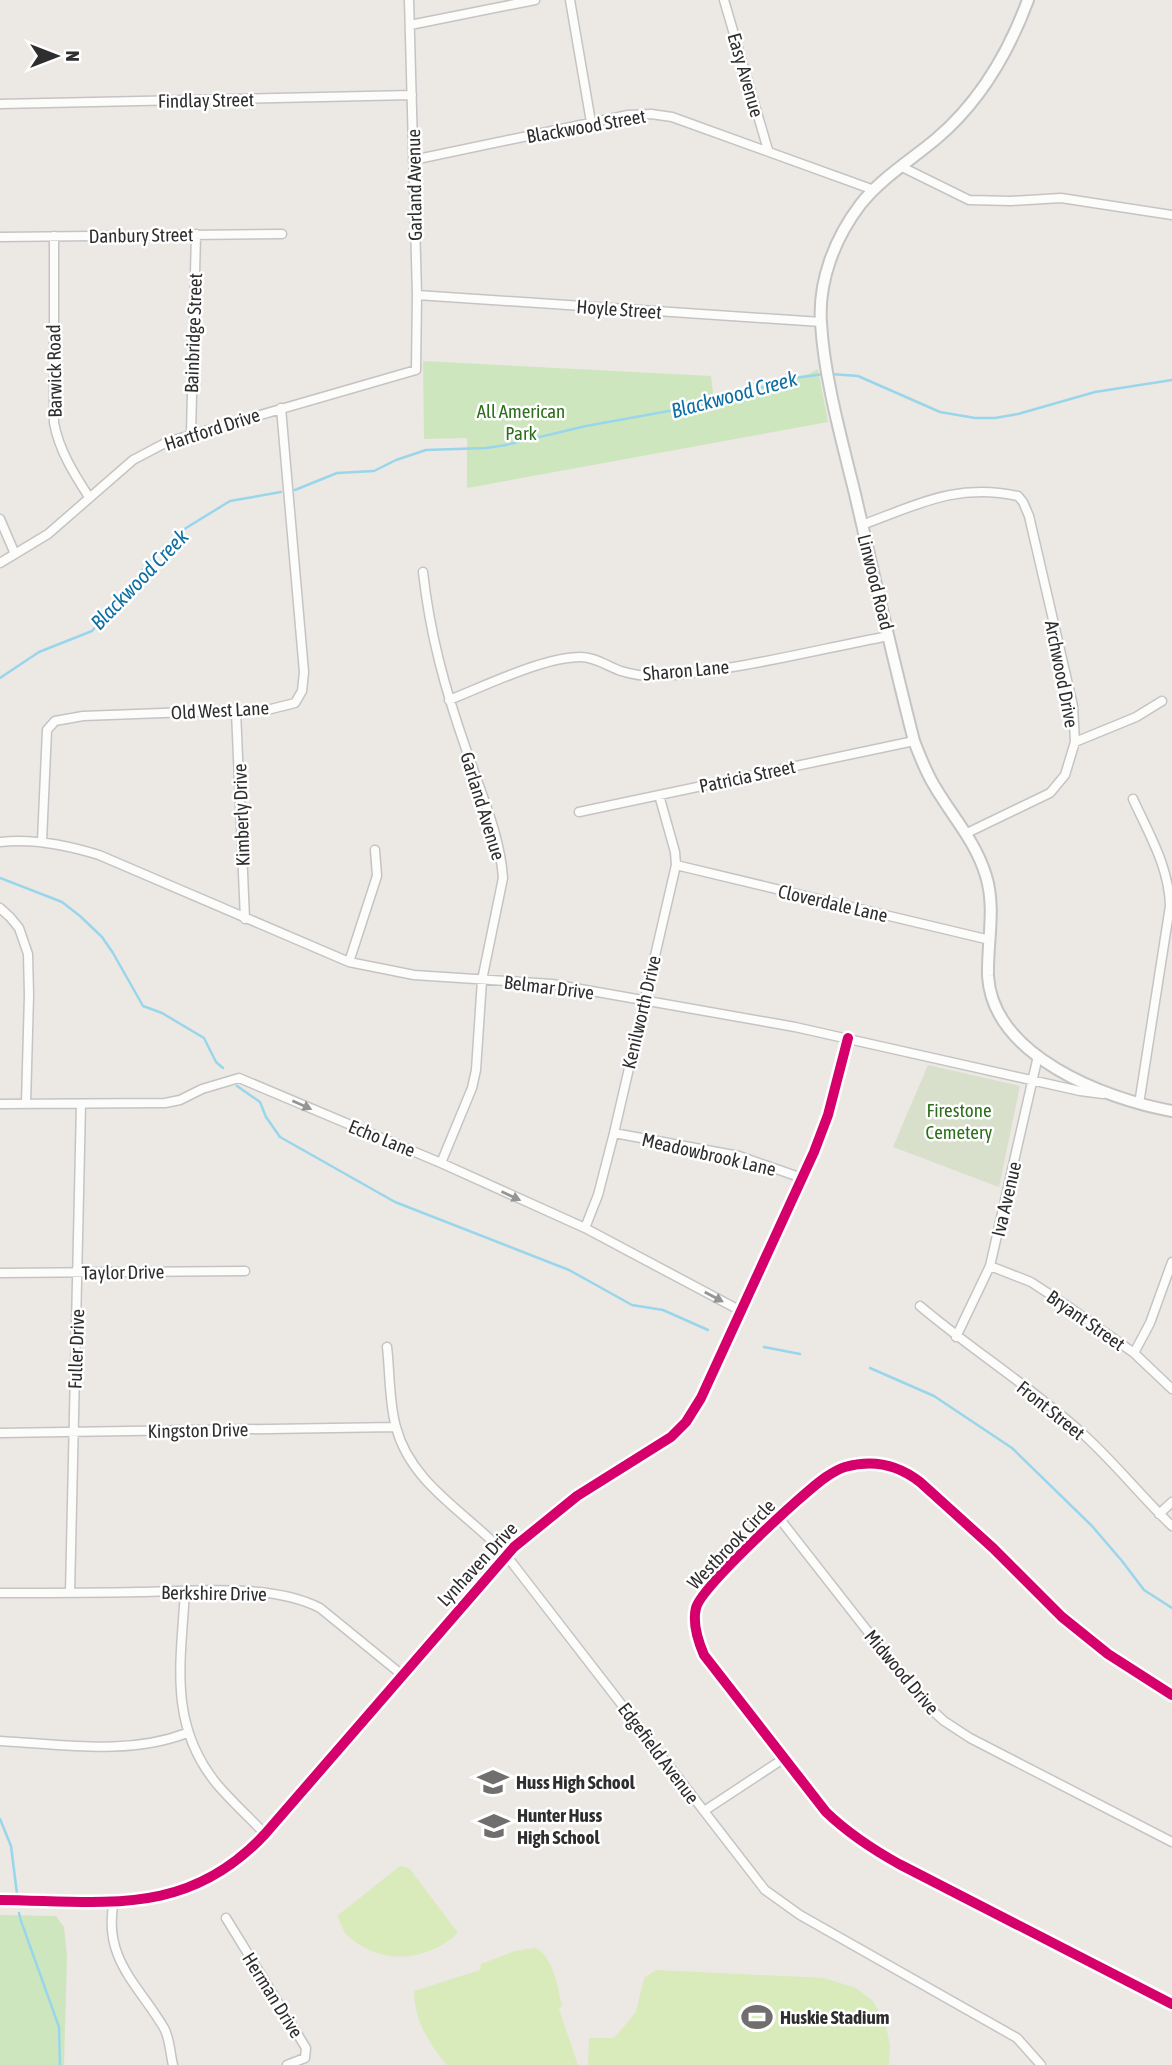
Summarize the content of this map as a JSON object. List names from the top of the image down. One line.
{"streets":{"main road":["Linwood Road"],"street":["Easy Avenue","Findlay Street","Blackwood Street","Garland Avenue","Danbury Street","Hoyle Street","Bainbridge Street","Barwick Road","Hartford Drive","Sharon Lane","Archwood Drive","Old West Lane","Patricia Street","Kimberly Drive","Cloverdale Lane","Belmar Drive","Kenilworth Drive","Echo Lane","Meadowbrook Lane","Iva Avenue","Taylor Drive","Bryant Street","Fuller Drive","Front Street","Kingston Drive","Westbrook Circle","Lynhaven Drive","Berkshire Drive","Midwood Drive","Edgefield Avenue","Herman Drive"]},"crossings":[["Easy Avenue","Blackwood Street"],["Findlay Street","Garland Avenue"],["Blackwood Street","Garland Avenue"],["Blackwood Street","Linwood Road"],["Garland Avenue","Hoyle Street"],["Garland Avenue","Hartford Drive"],["Garland Avenue","Sharon Lane"],["Garland Avenue","Belmar Drive"],["Garland Avenue","Echo Lane"],["Danbury Street","Bainbridge Street"],["Danbury Street","Barwick Road"],["Hoyle Street","Linwood Road"],["Bainbridge Street","Hartford Drive"],["Barwick Road","Hartford Drive"],["Hartford Drive","Old West Lane"],["Linwood Road","Sharon Lane"],["Linwood Road","Archwood Drive"],["Linwood Road","Patricia Street"],["Linwood Road","Cloverdale Lane"],["Linwood Road","Belmar Drive"],["Linwood Road","Iva Avenue"],["Old West Lane","Kimberly Drive"],["Old West Lane","Belmar Drive"],["Patricia Street","Kenilworth Drive"],["Kimberly Drive","Belmar Drive"],["Cloverdale Lane","Kenilworth Drive"],["Belmar Drive","Kenilworth Drive"],["Belmar Drive","Iva Avenue"],["Belmar Drive","Lynhaven Drive"],["Kenilworth Drive","Echo Lane"],["Kenilworth Drive","Meadowbrook Lane"],["Echo Lane","Fuller Drive"],["Echo Lane","Lynhaven Drive"],["Meadowbrook Lane","Lynhaven Drive"],["Iva Avenue","Bryant Street"],["Iva Avenue","Front Street"],["Taylor Drive","Fuller Drive"],["Fuller Drive","Kingston Drive"],["Fuller Drive","Berkshire Drive"],["Kingston Drive","Edgefield Avenue"],["Westbrook Circle","Midwood Drive"],["Lynhaven Drive","Berkshire Drive"],["Lynhaven Drive","Edgefield Avenue"]],"one_way":["Echo Lane"],"water":["Blackwood Creek"],"parks":["All American Park","Firestone Cemetery"],"places":{"school or university":["Huss High School","Hunter Huss High School"],"sports":["Huskie Stadium"]},"north":"right"}
